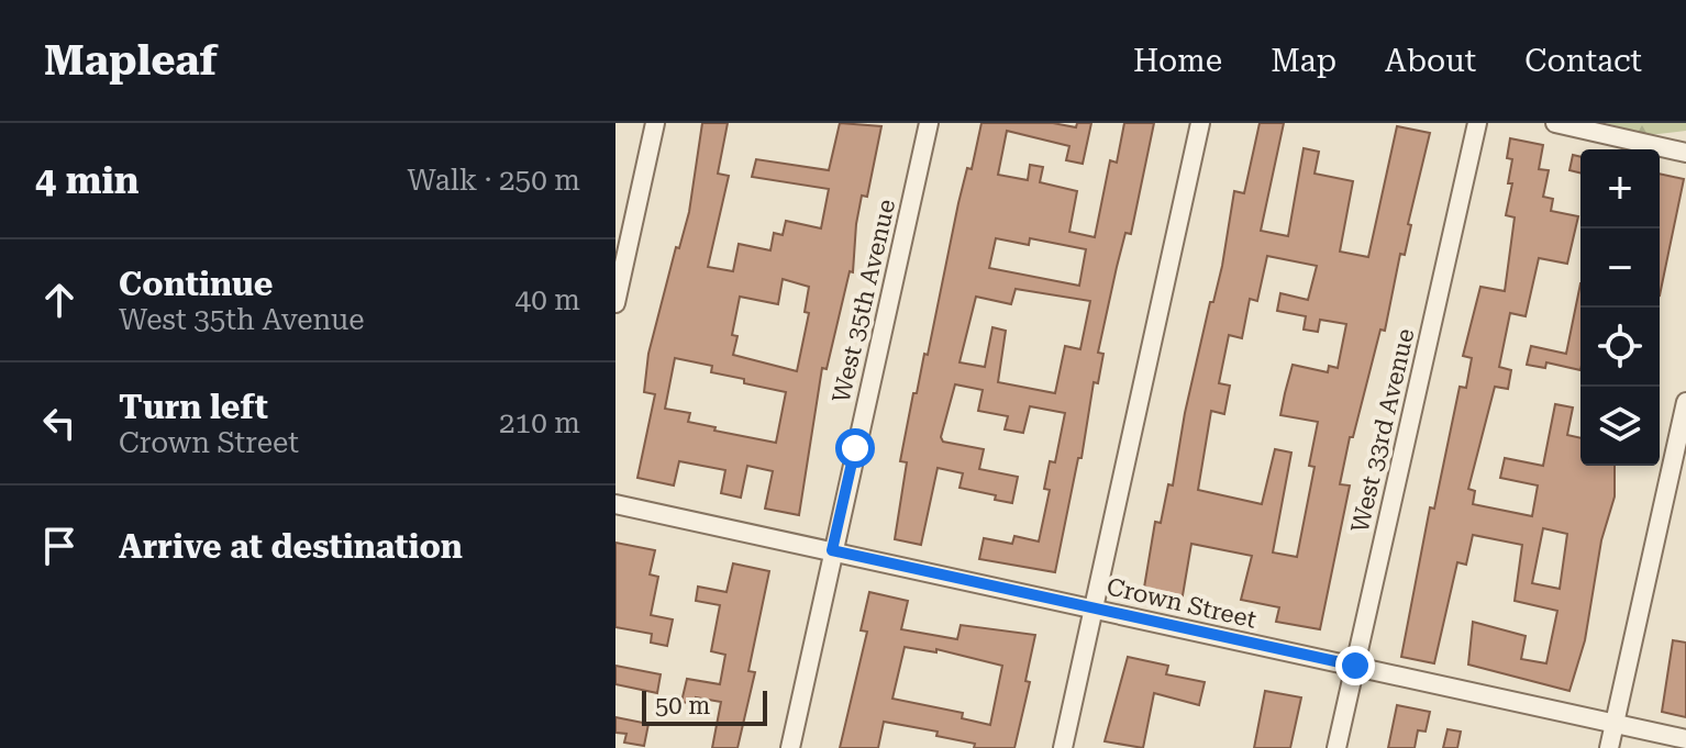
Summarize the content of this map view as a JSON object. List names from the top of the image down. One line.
{"streets":{"street":["West 35th Avenue","West 33rd Avenue","Crown Street"]},"crossings":[["West 35th Avenue","Crown Street"],["West 33rd Avenue","Crown Street"]],"scale_bar":"50 m","page":{"header":"Mapleaf","nav":["Home","Map","About","Contact"],"heading":["4 min","Walk · 250 m"],"map_buttons":["+","−"],"list":[["Continue","West 35th Avenue","40 m"],["Turn left","Crown Street","210 m"],"Arrive at destination"],"scale":"50 m"}}
